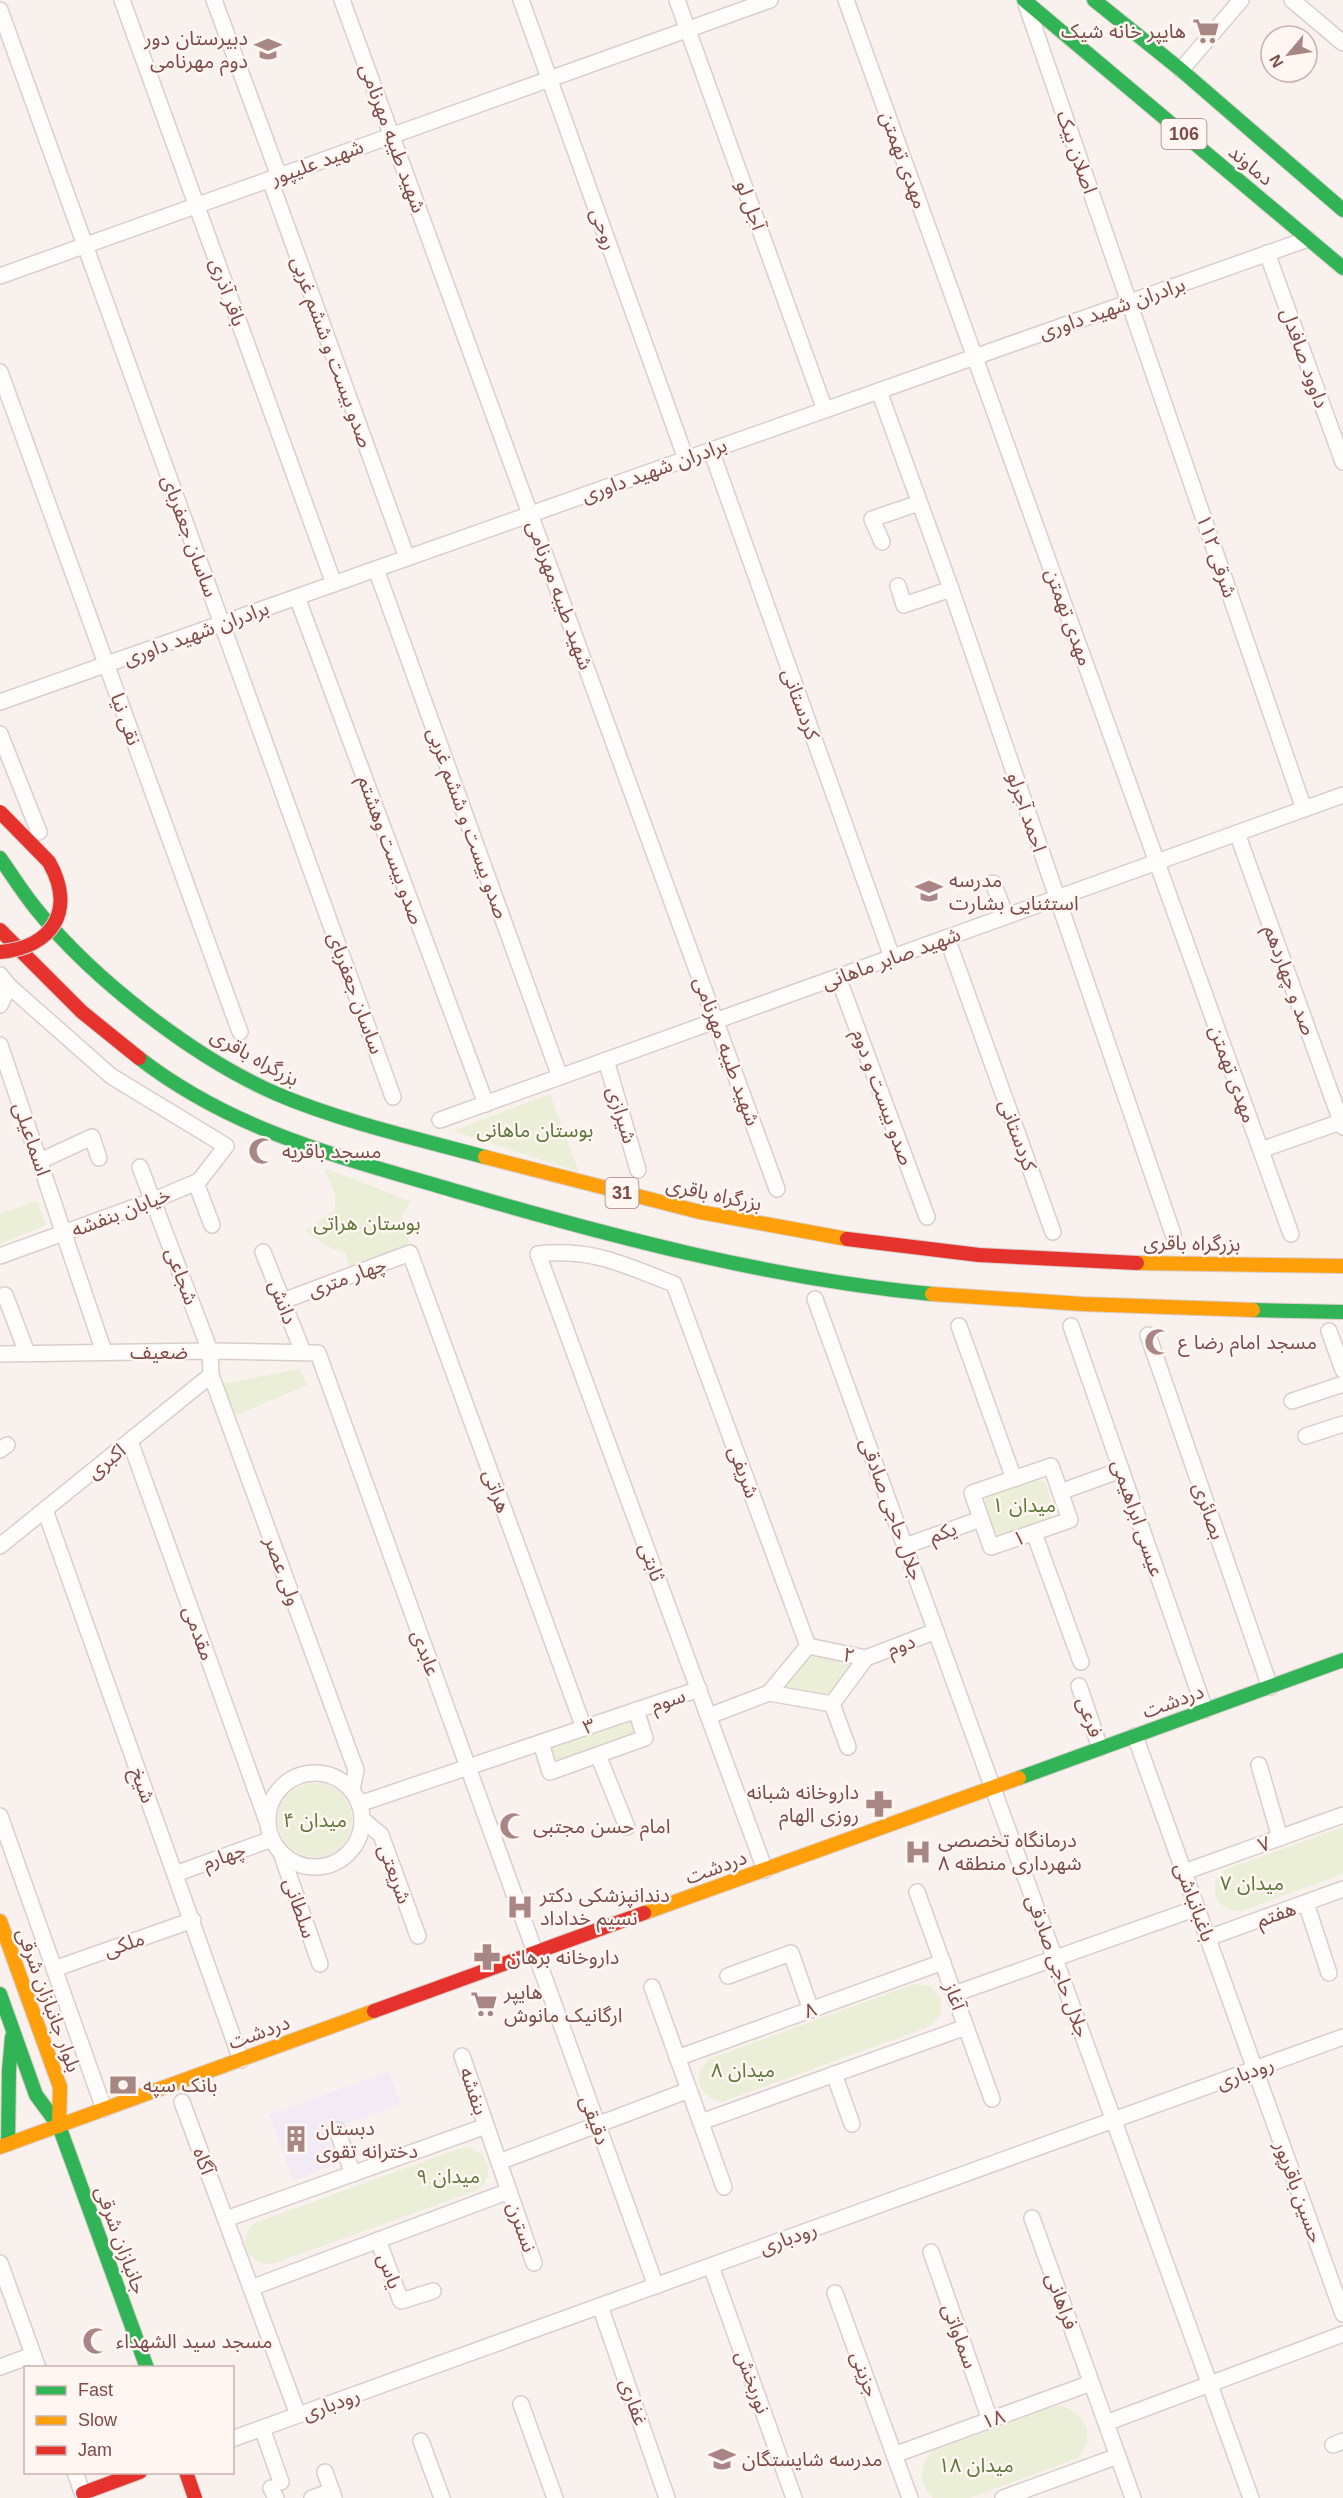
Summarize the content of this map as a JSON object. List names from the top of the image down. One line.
{"streets":{"main road":["106","دماوند","بزرگراه باقری","31","دردشت","بلوار جانبازان شرقی","جانبازان شرقی"],"street":["شهید طیبه مهرنامی","اصلان بیک","مهدی تهمتن","شهید علیپور","آجل لو","روحی","باقر آذری","برادران شهید داوری","صدو بیست و ششم غربی","داوود صافدل","ساسان جعفربای","۱۱۲ شرقی","کردستانی","نقی نیا","احمد آجرلو","صدو بیست وهشتم","شهید صابر ماهانی","صد و چهاردهم","صدو بیست و دوم","شیرازی","اسماعیلی","خیابان بنفشه","شجاعی","چهار متری","دانش","ضعیف","اکبری","شریفی","هراتی","جلال حاجی صادقی","بصائری","عیسی ابراهیمی","یکم","۱","ثابتی","ولی عصر","مقدمی","دوم","عابدی","۲","سوم","فرعی","۳","شیخ","۷","چهارم","شریعتی","باغبانباشی","سلطانی","هفتم","ملکی","آغاز","۸","رودباری","بنفشه","دقیقی","آگاه","حسین باقرپور","نسترن","یاس","فراهانی","سماواتی","جزینی","نوربخش","غفاری","۱۸"]},"crossings":[["شهید طیبه مهرنامی","شهید علیپور"],["شهید طیبه مهرنامی","برادران شهید داوری"],["شهید طیبه مهرنامی","شهید صابر ماهانی"],["اصلان بیک","دماوند"],["اصلان بیک","برادران شهید داوری"],["اصلان بیک","۱۱۲ شرقی"],["مهدی تهمتن","برادران شهید داوری"],["مهدی تهمتن","شهید صابر ماهانی"],["شهید علیپور","آجل لو"],["شهید علیپور","روحی"],["شهید علیپور","باقر آذری"],["شهید علیپور","صدو بیست و ششم غربی"],["شهید علیپور","ساسان جعفربای"],["دماوند","برادران شهید داوری"],["آجل لو","برادران شهید داوری"],["روحی","برادران شهید داوری"],["باقر آذری","برادران شهید داوری"],["برادران شهید داوری","صدو بیست و ششم غربی"],["برادران شهید داوری","داوود صافدل"],["برادران شهید داوری","ساسان جعفربای"],["برادران شهید داوری","۱۱۲ شرقی"],["برادران شهید داوری","کردستانی"],["برادران شهید داوری","نقی نیا"],["برادران شهید داوری","احمد آجرلو"],["برادران شهید داوری","صدو بیست وهشتم"],["صدو بیست و ششم غربی","شهید صابر ماهانی"],["۱۱۲ شرقی","شهید صابر ماهانی"],["کردستانی","شهید صابر ماهانی"],["احمد آجرلو","شهید صابر ماهانی"],["صدو بیست وهشتم","شهید صابر ماهانی"],["شهید صابر ماهانی","صد و چهاردهم"],["شهید صابر ماهانی","صدو بیست و دوم"],["شهید صابر ماهانی","شیرازی"],["اسماعیلی","خیابان بنفشه"],["اسماعیلی","ضعیف"],["خیابان بنفشه","شجاعی"],["شجاعی","ضعیف"],["شجاعی","ولی عصر"],["چهار متری","دانش"],["چهار متری","هراتی"],["دانش","ضعیف"],["دانش","عابدی"],["ضعیف","ولی عصر"],["ضعیف","عابدی"],["اکبری","ولی عصر"],["اکبری","مقدمی"],["اکبری","شیخ"],["شریفی","ثابتی"],["شریفی","۲"],["هراتی","۳"],["جلال حاجی صادقی","یکم"],["جلال حاجی صادقی","دوم"],["جلال حاجی صادقی","دردشت"],["جلال حاجی صادقی","رودباری"],["بصائری","دردشت"],["عیسی ابراهیمی","دردشت"],["یکم","۱"],["ثابتی","سوم"],["ثابتی","دردشت"],["ولی عصر","مقدمی"],["ولی عصر","۳"],["ولی عصر","چهارم"],["ولی عصر","شریعتی"],["ولی عصر","سلطانی"],["مقدمی","۳"],["مقدمی","چهارم"],["مقدمی","شریعتی"],["مقدمی","سلطانی"],["دوم","۲"],["عابدی","دردشت"],["عابدی","۳"],["عابدی","دقیقی"],["سوم","۳"],["دردشت","فرعی"],["دردشت","شیخ"],["دردشت","باغبانباشی"],["دردشت","بلوار جانبازان شرقی"],["دردشت","دقیقی"],["دردشت","جانبازان شرقی"],["۳","چهارم"],["۳","شریعتی"],["۳","سلطانی"],["شیخ","چهارم"],["شیخ","ملکی"],["۷","باغبانباشی"],["چهارم","شریعتی"],["چهارم","سلطانی"],["شریعتی","سلطانی"],["باغبانباشی","هفتم"],["باغبانباشی","رودباری"],["باغبانباشی","حسین باقرپور"],["آغاز","۸"],["بلوار جانبازان شرقی","جانبازان شرقی"],["رودباری","دقیقی"],["رودباری","حسین باقرپور"],["رودباری","نوربخش"],["رودباری","غفاری"],["فراهانی","۱۸"],["سماواتی","۱۸"],["جزینی","۱۸"]],"parks":["بوستان ماهانی","بوستان هراتی","میدان ۱","میدان ۴","میدان ۷","میدان ۸","میدان ۹","میدان ۱۸"],"places":{"supermarket":["هایپر خانه شیک","هایپر ارگانیک مانوش"],"school or university":["دبیرستان دور دوم مهرنامی","مدرسه استثنایی بشارت","مدرسه شایستگان"],"mosque":["مسجد باقریه","مسجد امام رضا ع","امام حسن مجتبی","مسجد سید الشهداء"],"pharmacy":["داروخانه شبانه روزی الهام","داروخانه برهان"],"hospital":["درمانگاه تخصصی شهرداری منطقه ۸","دندانپزشکی دکتر نسیم خداداد"],"bank":["بانک سپه"],"building":["دبستان دخترانه تقوی"]},"legend":["Fast","Slow","Jam"],"north":"bottom left"}
